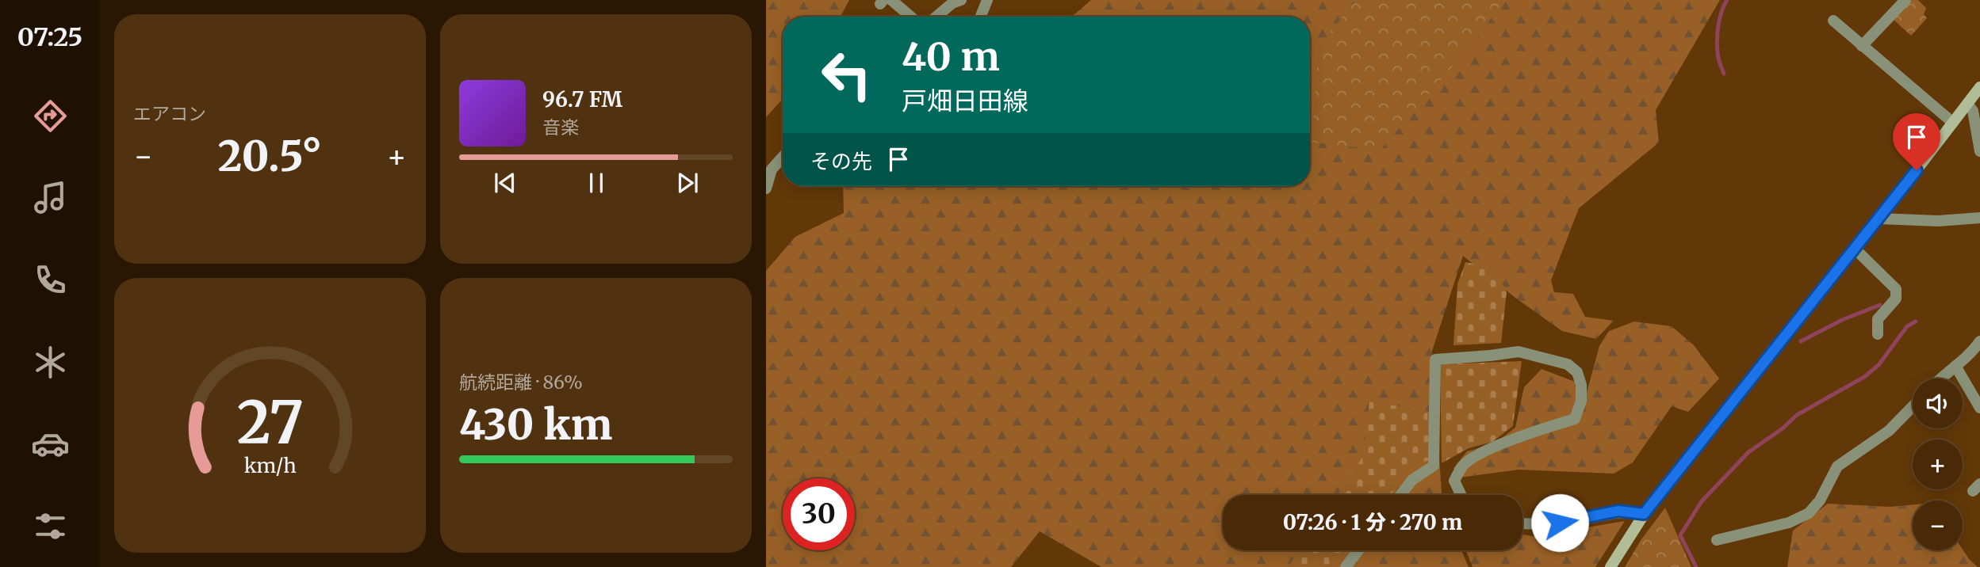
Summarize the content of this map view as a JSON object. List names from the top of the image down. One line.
{"page":{"tabs":"07:25","tile":["エアコン",["航続距離 · 86%","430 km"]],"turn":["40 m","戸畑日田線"],"song":["96.7 FM","音楽"],"then":"その先","heat":["−","20.5°","+"],"map_buttons":["+","−"],"limit":"30","trip":"07:26 · 1 分 · 270 m","gauge":["27","km/h"]}}
